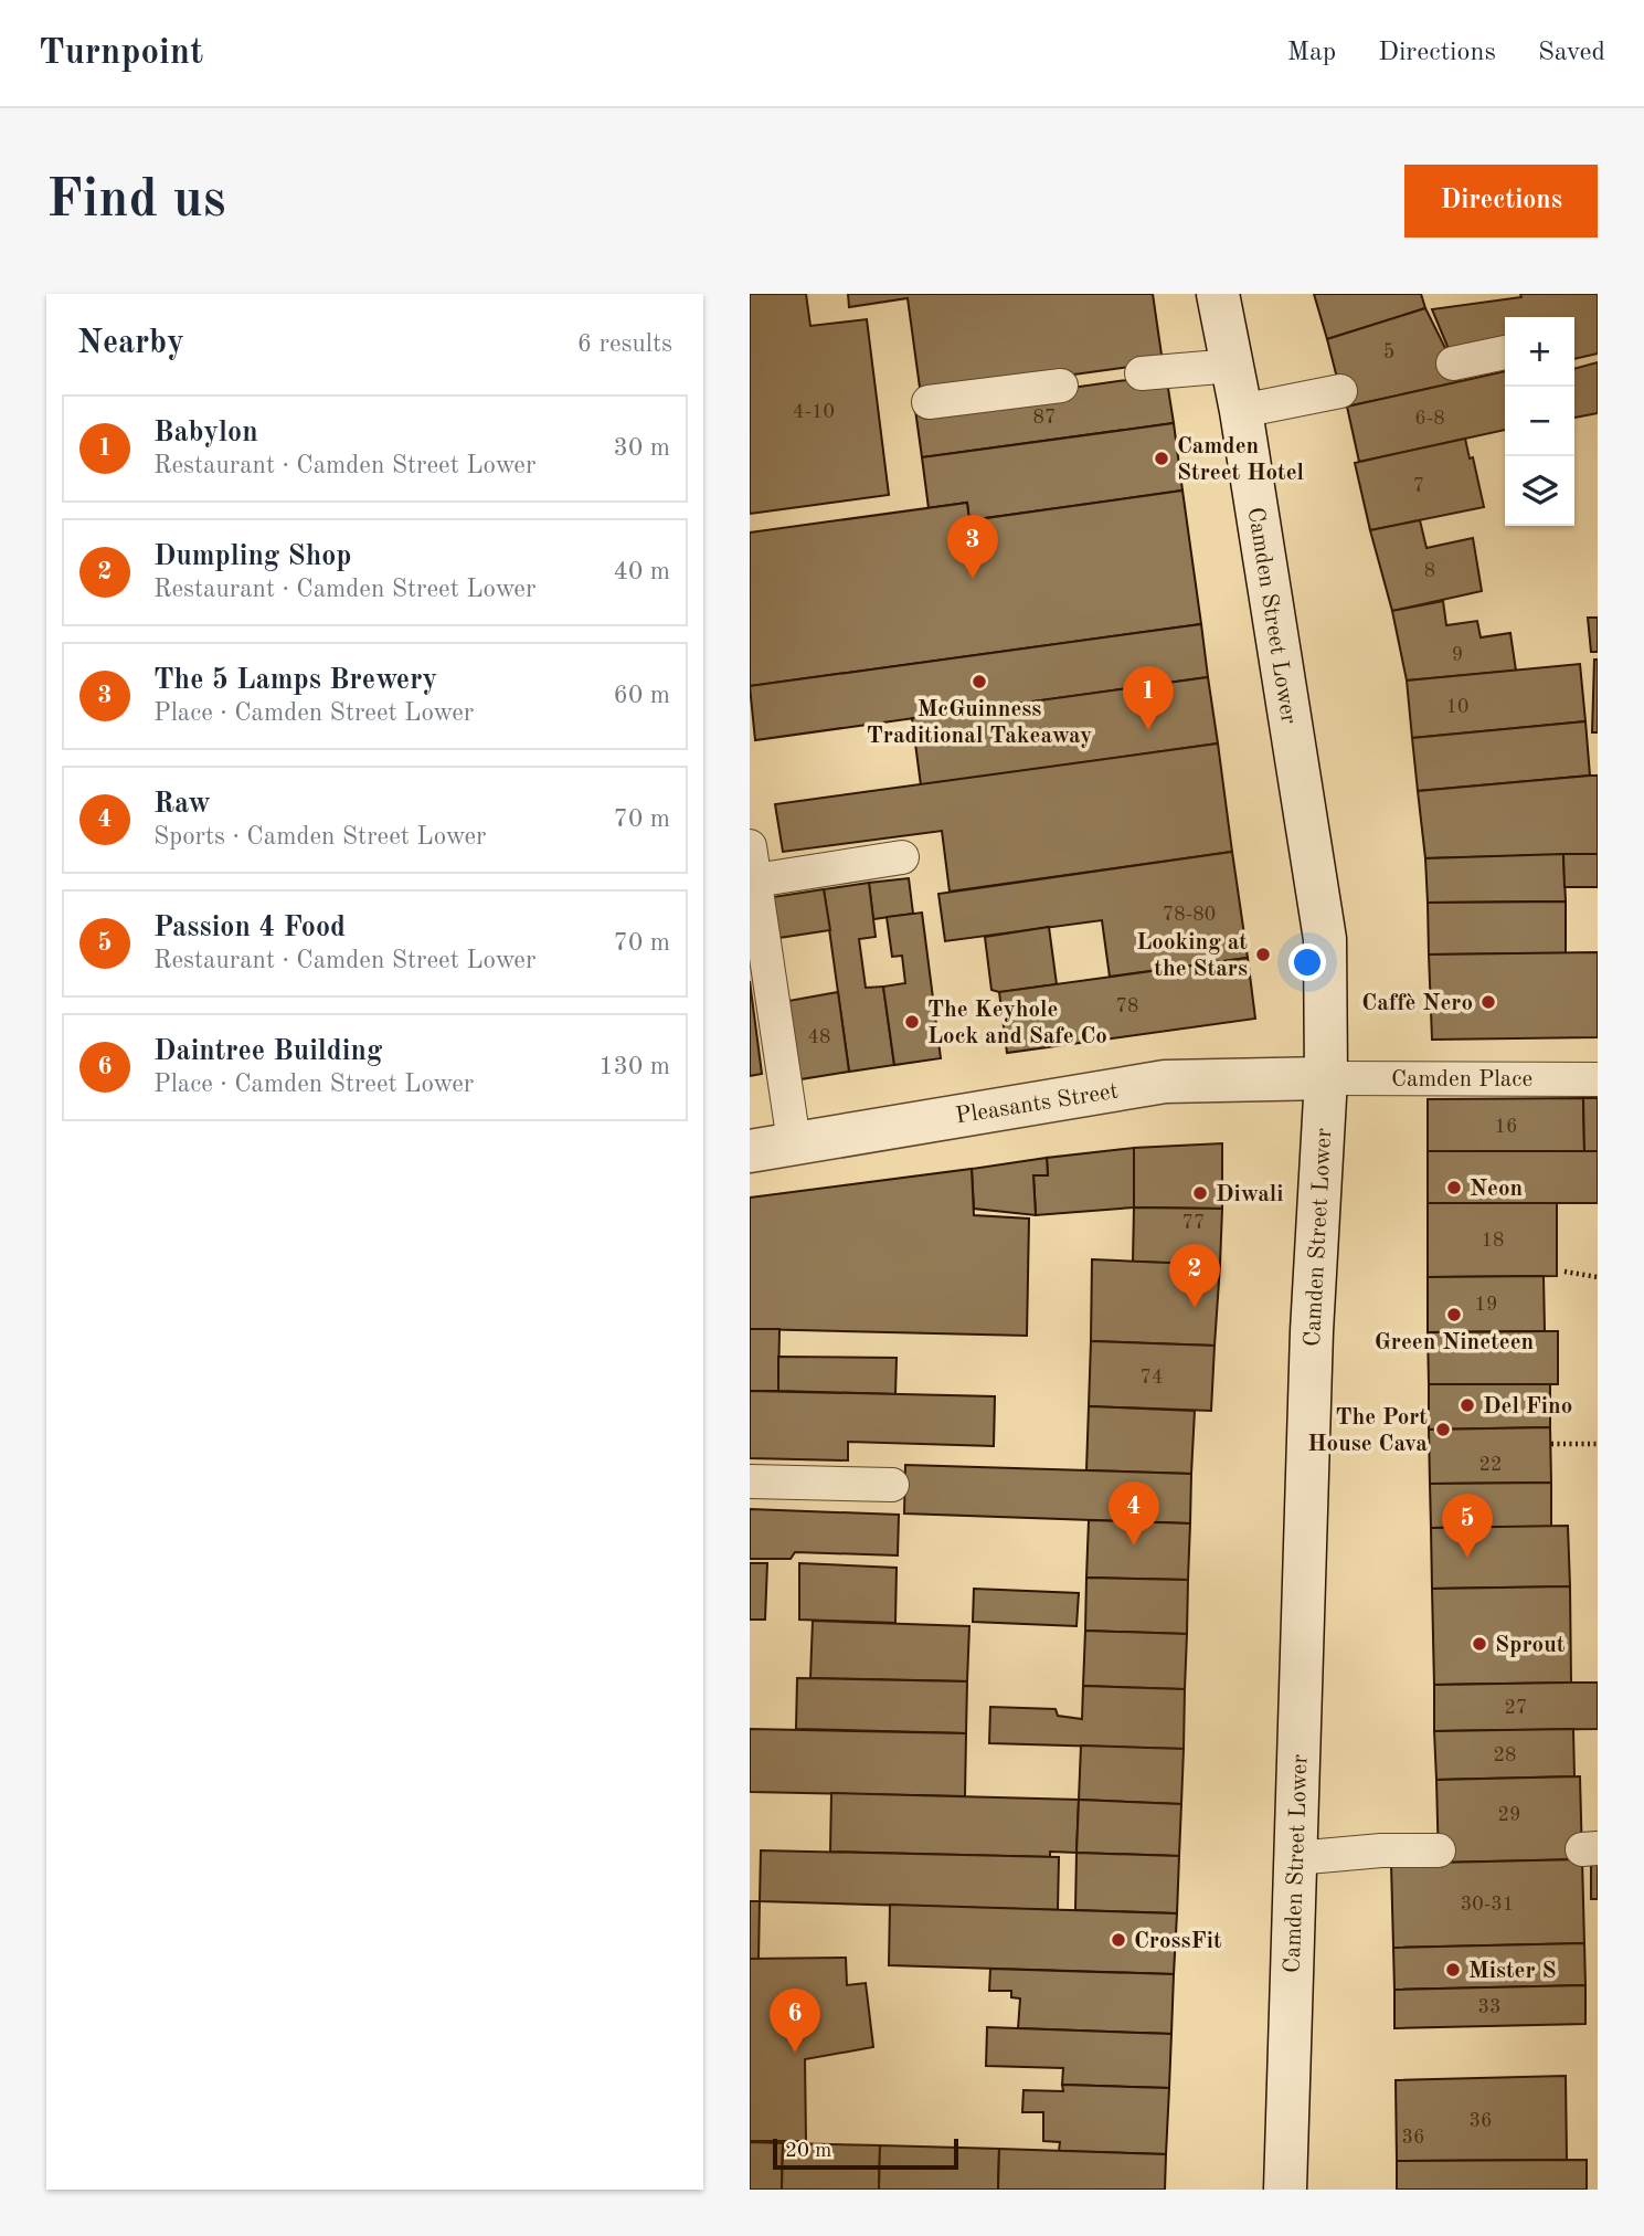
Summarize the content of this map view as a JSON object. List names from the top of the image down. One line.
{"streets":{"main road":["Camden Street Lower","Pleasants Street"],"lane":["Camden Place"]},"crossings":[["Camden Street Lower","Camden Place"],["Camden Street Lower","Pleasants Street"],["Camden Place","Pleasants Street"]],"places":["Camden Street Hotel","McGuinness Traditional Takeaway","Looking at the Stars","Caffè Nero","The Keyhole Lock and Safe Co","Neon","Diwali","Green Nineteen","Del Fino","The Port House Cava","Sprout","CrossFit","Mister S"],"house_numbers":["5","4-10","87","6-8","7","8","9","10","78-80","78","48","16","77","18","19","74","22","27","28","29","30-31","33","36","36"],"scale_bar":"20 m","page":{"header":"Turnpoint","nav":["Map","Directions","Saved"],"buttons":"Directions","title":"Find us","heading":["Nearby","6 results"],"map_buttons":["+","−"],"list":[{"mark":"1","name":"Babylon","note":"Restaurant · Camden Street Lower","value":"30 m"},{"mark":"2","name":"Dumpling Shop","note":"Restaurant · Camden Street Lower","value":"40 m"},{"mark":"3","name":"The 5 Lamps Brewery","note":"Place · Camden Street Lower","value":"60 m"},{"mark":"4","name":"Raw","note":"Sports · Camden Street Lower","value":"70 m"},{"mark":"5","name":"Passion 4 Food","note":"Restaurant · Camden Street Lower","value":"70 m"},{"mark":"6","name":"Daintree Building","note":"Place · Camden Street Lower","value":"130 m"}],"pins":["3","1","2","4","5","6"],"scale":"20 m"}}
